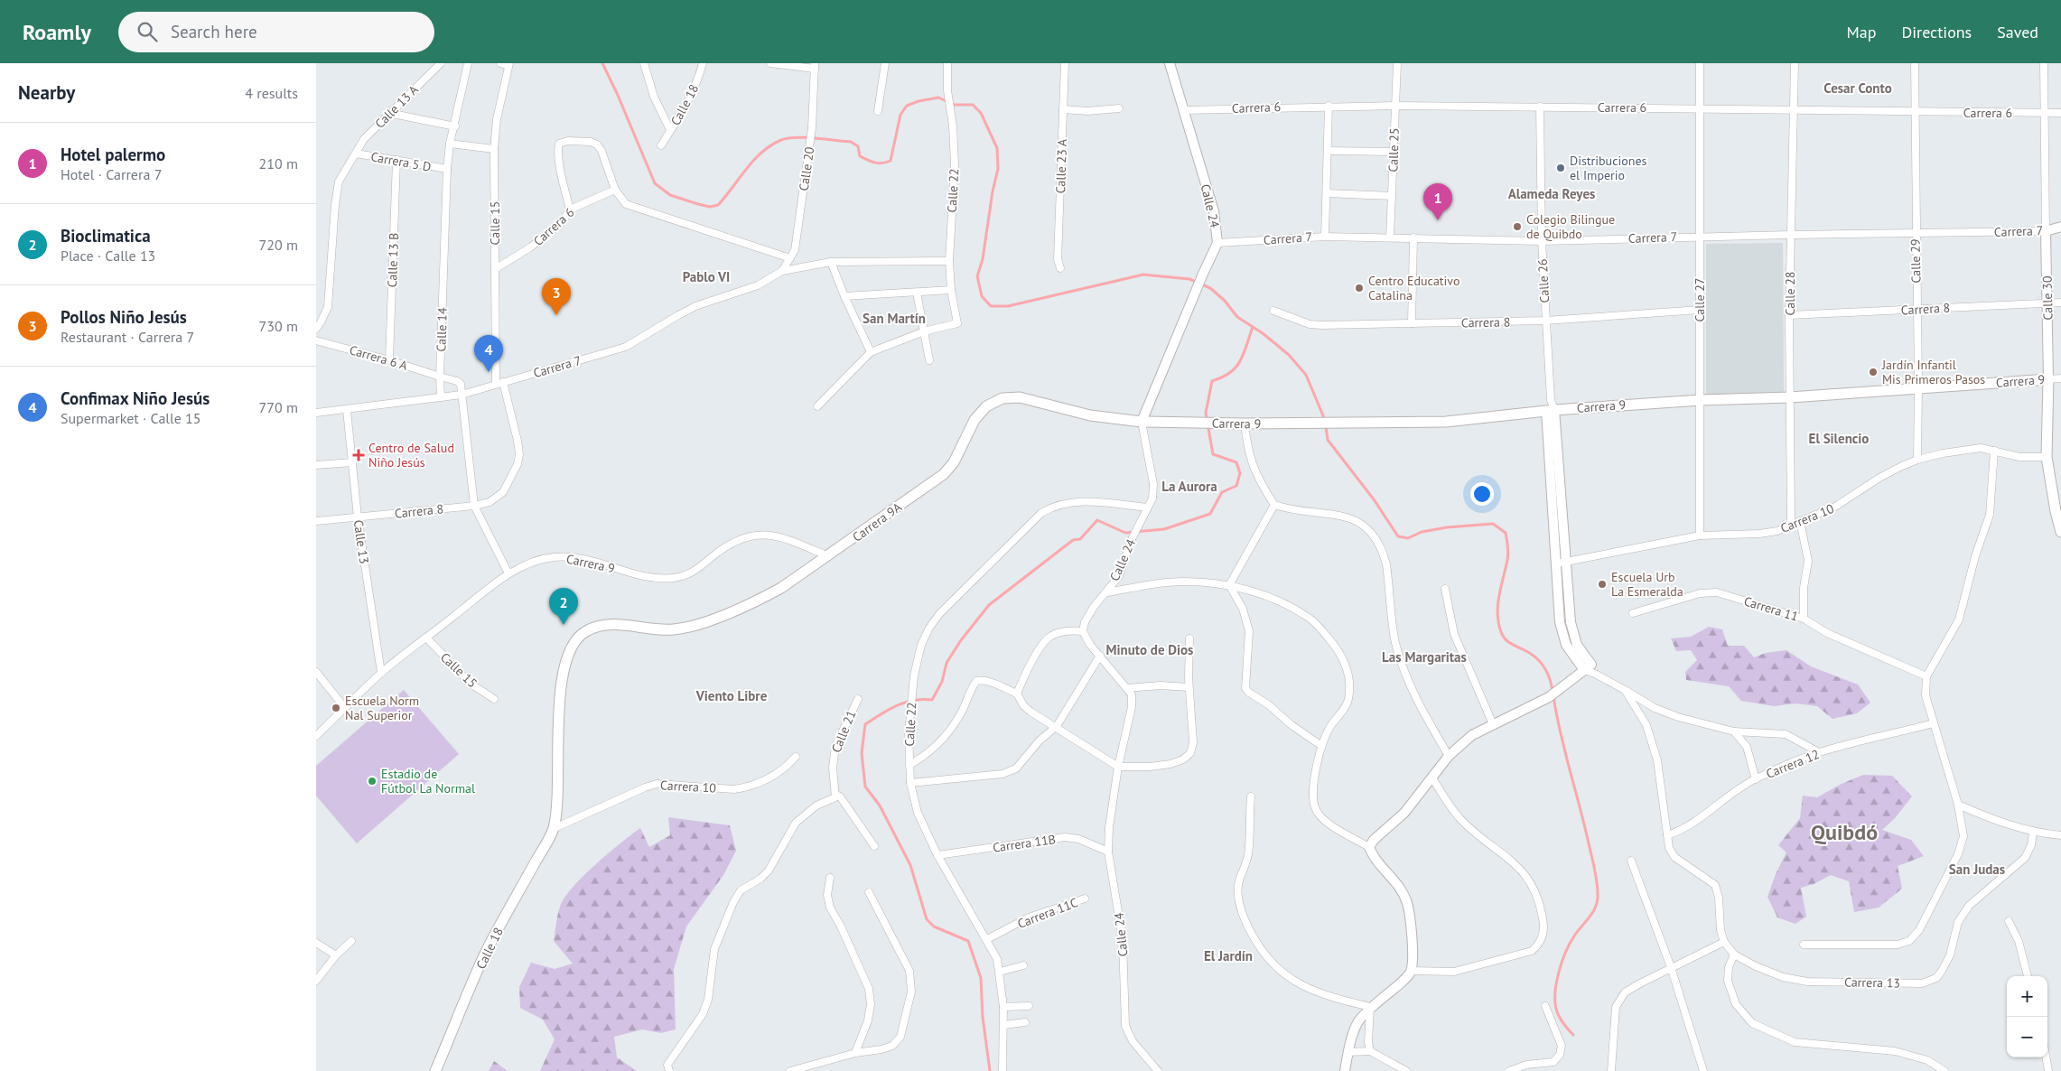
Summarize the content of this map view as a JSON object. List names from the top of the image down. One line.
{"streets":{"main road":["Calle 18","Calle 30","Carrera 9","Carrera 9A"],"street":["Calle 13 A","Carrera 6","Calle 25","Carrera 5 D","Calle 23 A","Calle 20","Calle 22","Calle 24","Calle 15","Carrera 7","Calle 13 B","Calle 29","Calle 26","Calle 28","Calle 27","Carrera 8","Calle 14","Carrera 6 A","Carrera 10","Calle 13","Carrera 11","Calle 21","Carrera 12","Carrera 11B","Carrera 11C","Carrera 13"]},"crossings":[["Calle 18","Carrera 10"],["Calle 18","Carrera 9A"],["Calle 13 A","Carrera 5 D"],["Carrera 6","Calle 25"],["Carrera 6","Calle 24"],["Carrera 6","Calle 15"],["Carrera 6","Calle 29"],["Carrera 6","Calle 26"],["Carrera 6","Calle 28"],["Carrera 6","Calle 30"],["Carrera 6","Calle 27"],["Calle 25","Carrera 7"],["Carrera 5 D","Calle 13 B"],["Carrera 5 D","Calle 14"],["Calle 20","Carrera 7"],["Calle 22","Calle 24"],["Calle 22","Carrera 11B"],["Calle 22","Carrera 11C"],["Calle 24","Carrera 7"],["Calle 24","Carrera 9"],["Calle 24","Carrera 9A"],["Calle 24","Carrera 11B"],["Calle 15","Carrera 7"],["Calle 15","Carrera 8"],["Calle 15","Carrera 9"],["Carrera 7","Calle 29"],["Carrera 7","Calle 26"],["Carrera 7","Calle 28"],["Carrera 7","Calle 30"],["Carrera 7","Calle 27"],["Carrera 7","Calle 14"],["Carrera 7","Calle 13"],["Calle 13 B","Carrera 6 A"],["Calle 29","Carrera 8"],["Calle 29","Carrera 9"],["Calle 29","Carrera 10"],["Calle 26","Carrera 8"],["Calle 26","Carrera 9"],["Calle 26","Carrera 10"],["Calle 28","Carrera 8"],["Calle 28","Carrera 9"],["Calle 28","Carrera 10"],["Calle 30","Carrera 8"],["Calle 30","Carrera 9"],["Calle 30","Carrera 10"],["Calle 27","Carrera 8"],["Calle 27","Carrera 9"],["Calle 27","Carrera 10"],["Carrera 8","Calle 13"],["Calle 14","Carrera 6 A"],["Carrera 9","Carrera 9A"],["Carrera 9","Calle 13"],["Carrera 10","Carrera 9A"]],"districts":["Cesar Conto","Alameda Reyes","Pablo VI","San Martín","El Silencio","La Aurora","Minuto de Dios","Las Margaritas","Viento Libre","Quibdó","San Judas","El Jardín"],"places":{"other":["Distribuciones el Imperio","Colegio Bilingue de Quibdo","Centro Educativo Catalina","Jardín Infantil Mis Primeros Pasos","Escuela Urb La Esmeralda","Escuela Norm Nal Superior","Estadio de Fútbol La Normal"],"health":["Centro de Salud Niño Jesús"]},"page":{"header":"Roamly","search":"Search here","nav":["Map","Directions","Saved"],"heading":["Nearby","4 results"],"list":[{"mark":"1","name":"Hotel palermo","note":"Hotel · Carrera 7","value":"210 m"},{"mark":"2","name":"Bioclimatica","note":"Place · Calle 13","value":"720 m"},{"mark":"3","name":"Pollos Niño Jesús","note":"Restaurant · Carrera 7","value":"730 m"},{"mark":"4","name":"Confimax Niño Jesús","note":"Supermarket · Calle 15","value":"770 m"}],"pins":["1","3","4","2"],"map_buttons":["+","−"]}}
